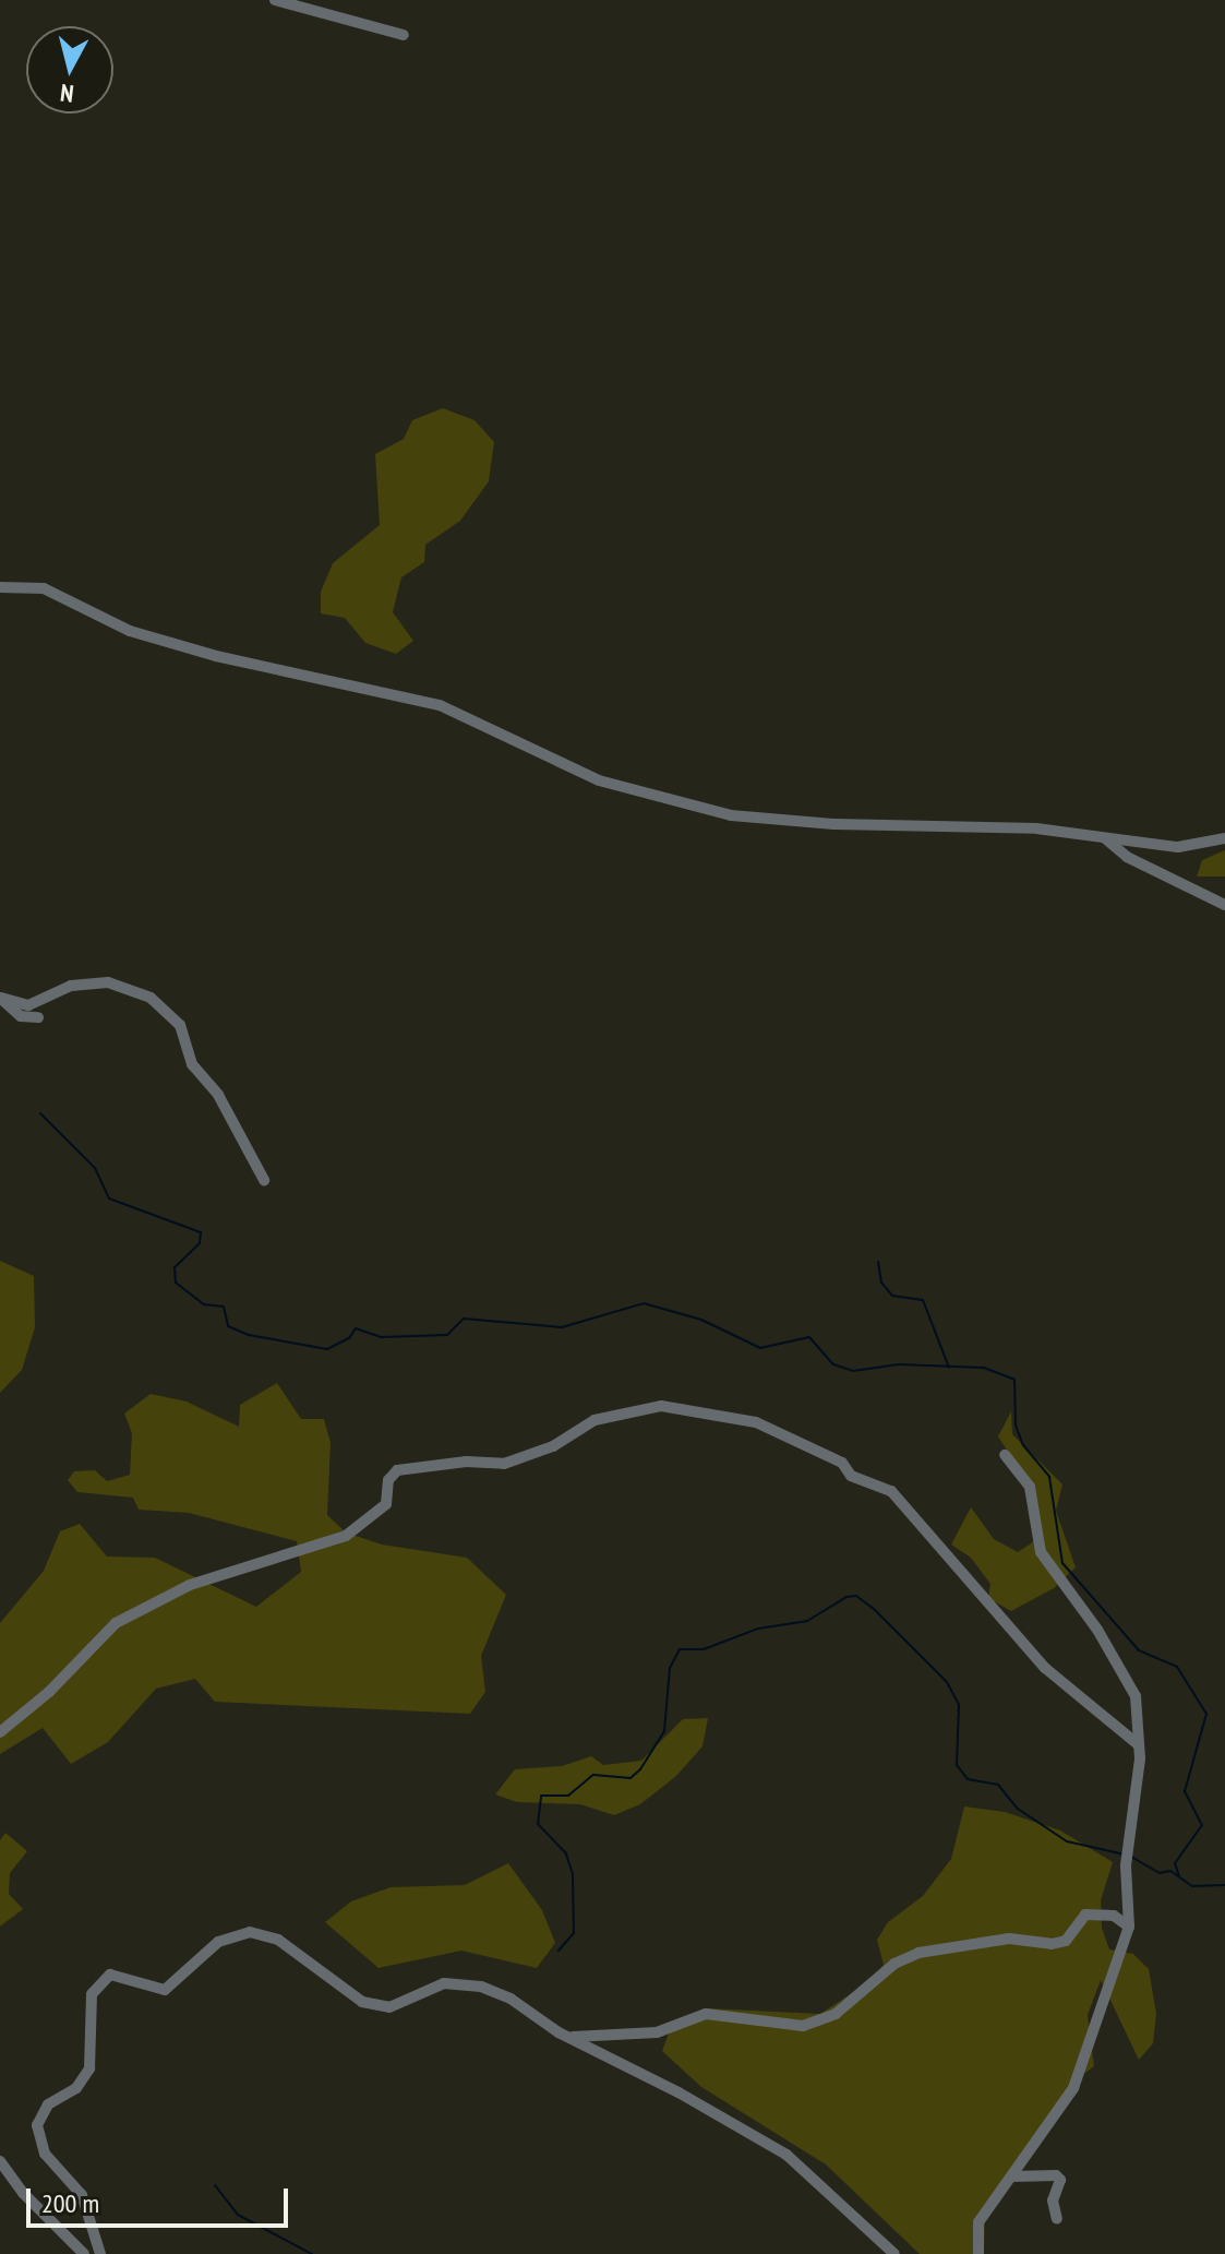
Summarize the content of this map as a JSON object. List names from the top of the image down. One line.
{"scale_bar":"200 m","north":"bottom"}
